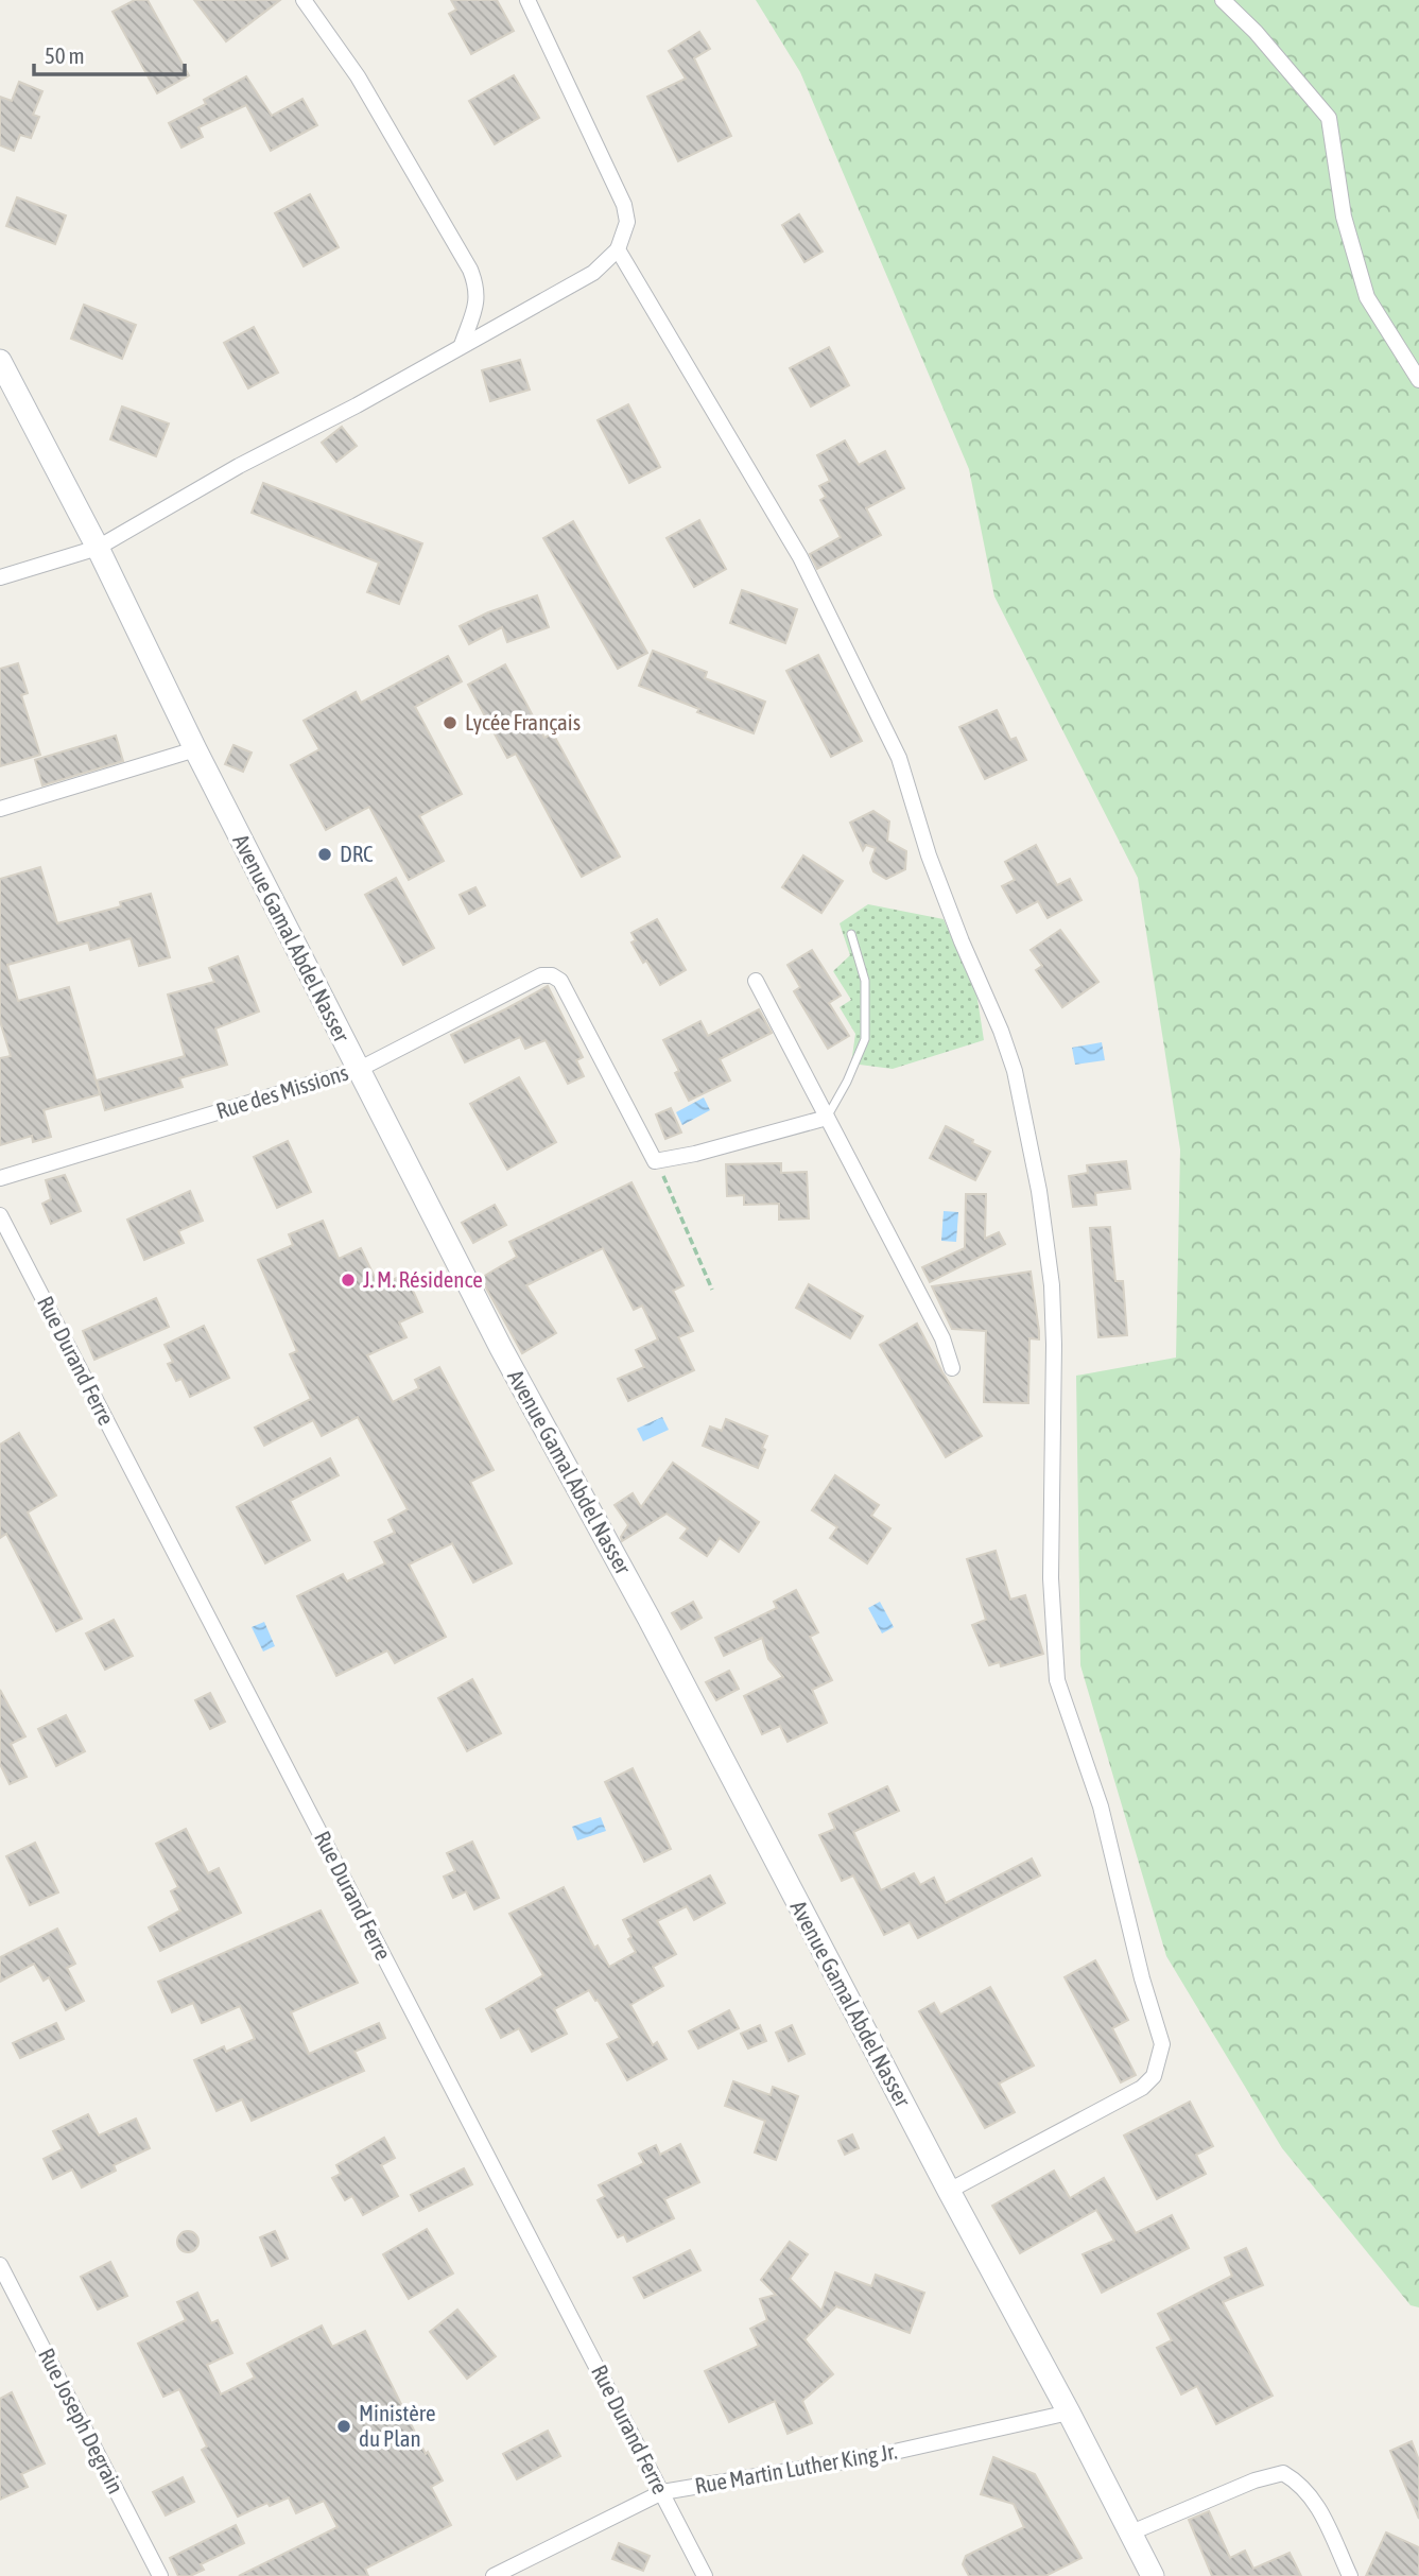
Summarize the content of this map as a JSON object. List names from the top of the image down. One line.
{"streets":{"street":["Avenue Gamal Abdel Nasser","Rue des Missions","Rue Durand Ferre","Rue Joseph Degrain","Rue Martin Luther King Jr."]},"crossings":[["Avenue Gamal Abdel Nasser","Rue des Missions"],["Avenue Gamal Abdel Nasser","Rue Martin Luther King Jr."],["Rue Durand Ferre","Rue Martin Luther King Jr."]],"places":["Lycée Français","DRC","J. M. Résidence","Ministère du Plan"],"scale_bar":"50 m"}
